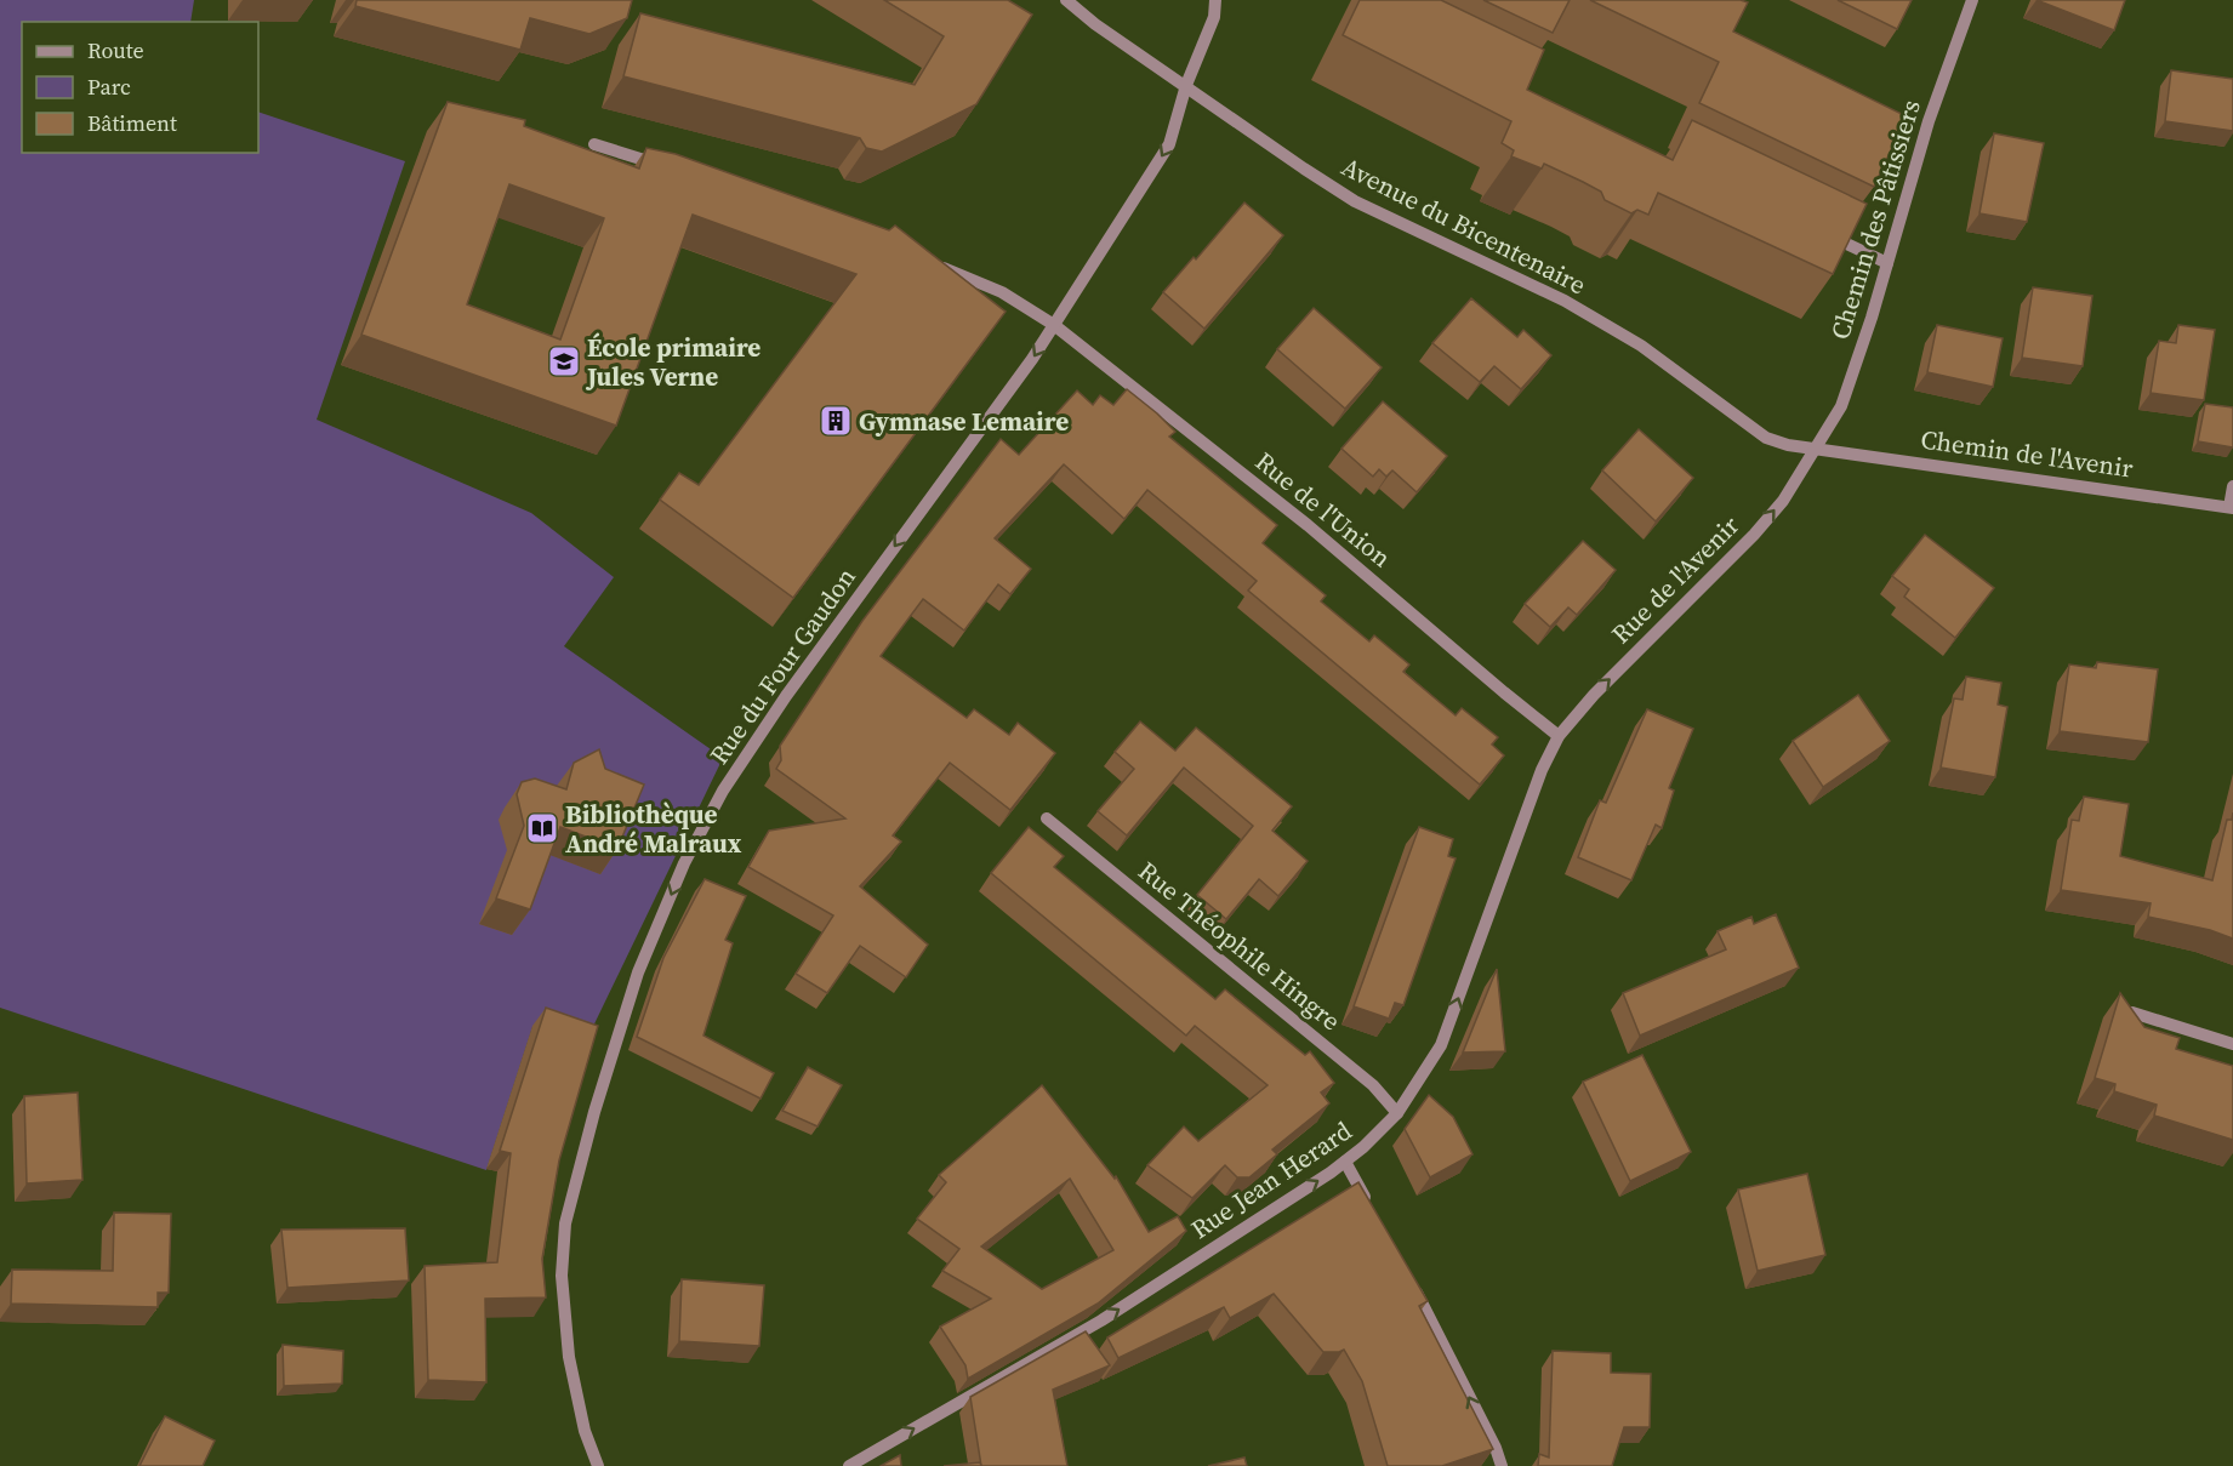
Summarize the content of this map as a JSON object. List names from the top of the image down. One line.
{"streets":{"street":["Chemin des Pâtissiers","Avenue du Bicentenaire","Chemin de l'Avenir","Rue de l'Union","Rue de l'Avenir","Rue du Four Gaudon","Rue Théophile Hingre","Rue Jean Herard"]},"crossings":[["Chemin des Pâtissiers","Avenue du Bicentenaire"],["Chemin des Pâtissiers","Chemin de l'Avenir"],["Chemin des Pâtissiers","Rue de l'Avenir"],["Avenue du Bicentenaire","Chemin de l'Avenir"],["Avenue du Bicentenaire","Rue de l'Avenir"],["Avenue du Bicentenaire","Rue du Four Gaudon"],["Chemin de l'Avenir","Rue de l'Avenir"],["Rue de l'Union","Rue de l'Avenir"],["Rue de l'Union","Rue du Four Gaudon"],["Rue de l'Union","Rue Jean Herard"],["Rue de l'Avenir","Rue Jean Herard"],["Rue Théophile Hingre","Rue Jean Herard"]],"one_way":["Rue de l'Avenir","Rue du Four Gaudon","Rue Jean Herard"],"places":{"school or university":["École primaire Jules Verne"],"building":["Gymnase Lemaire"],"library":["Bibliothèque André Malraux"]},"legend":["Route","Parc","Bâtiment"]}
